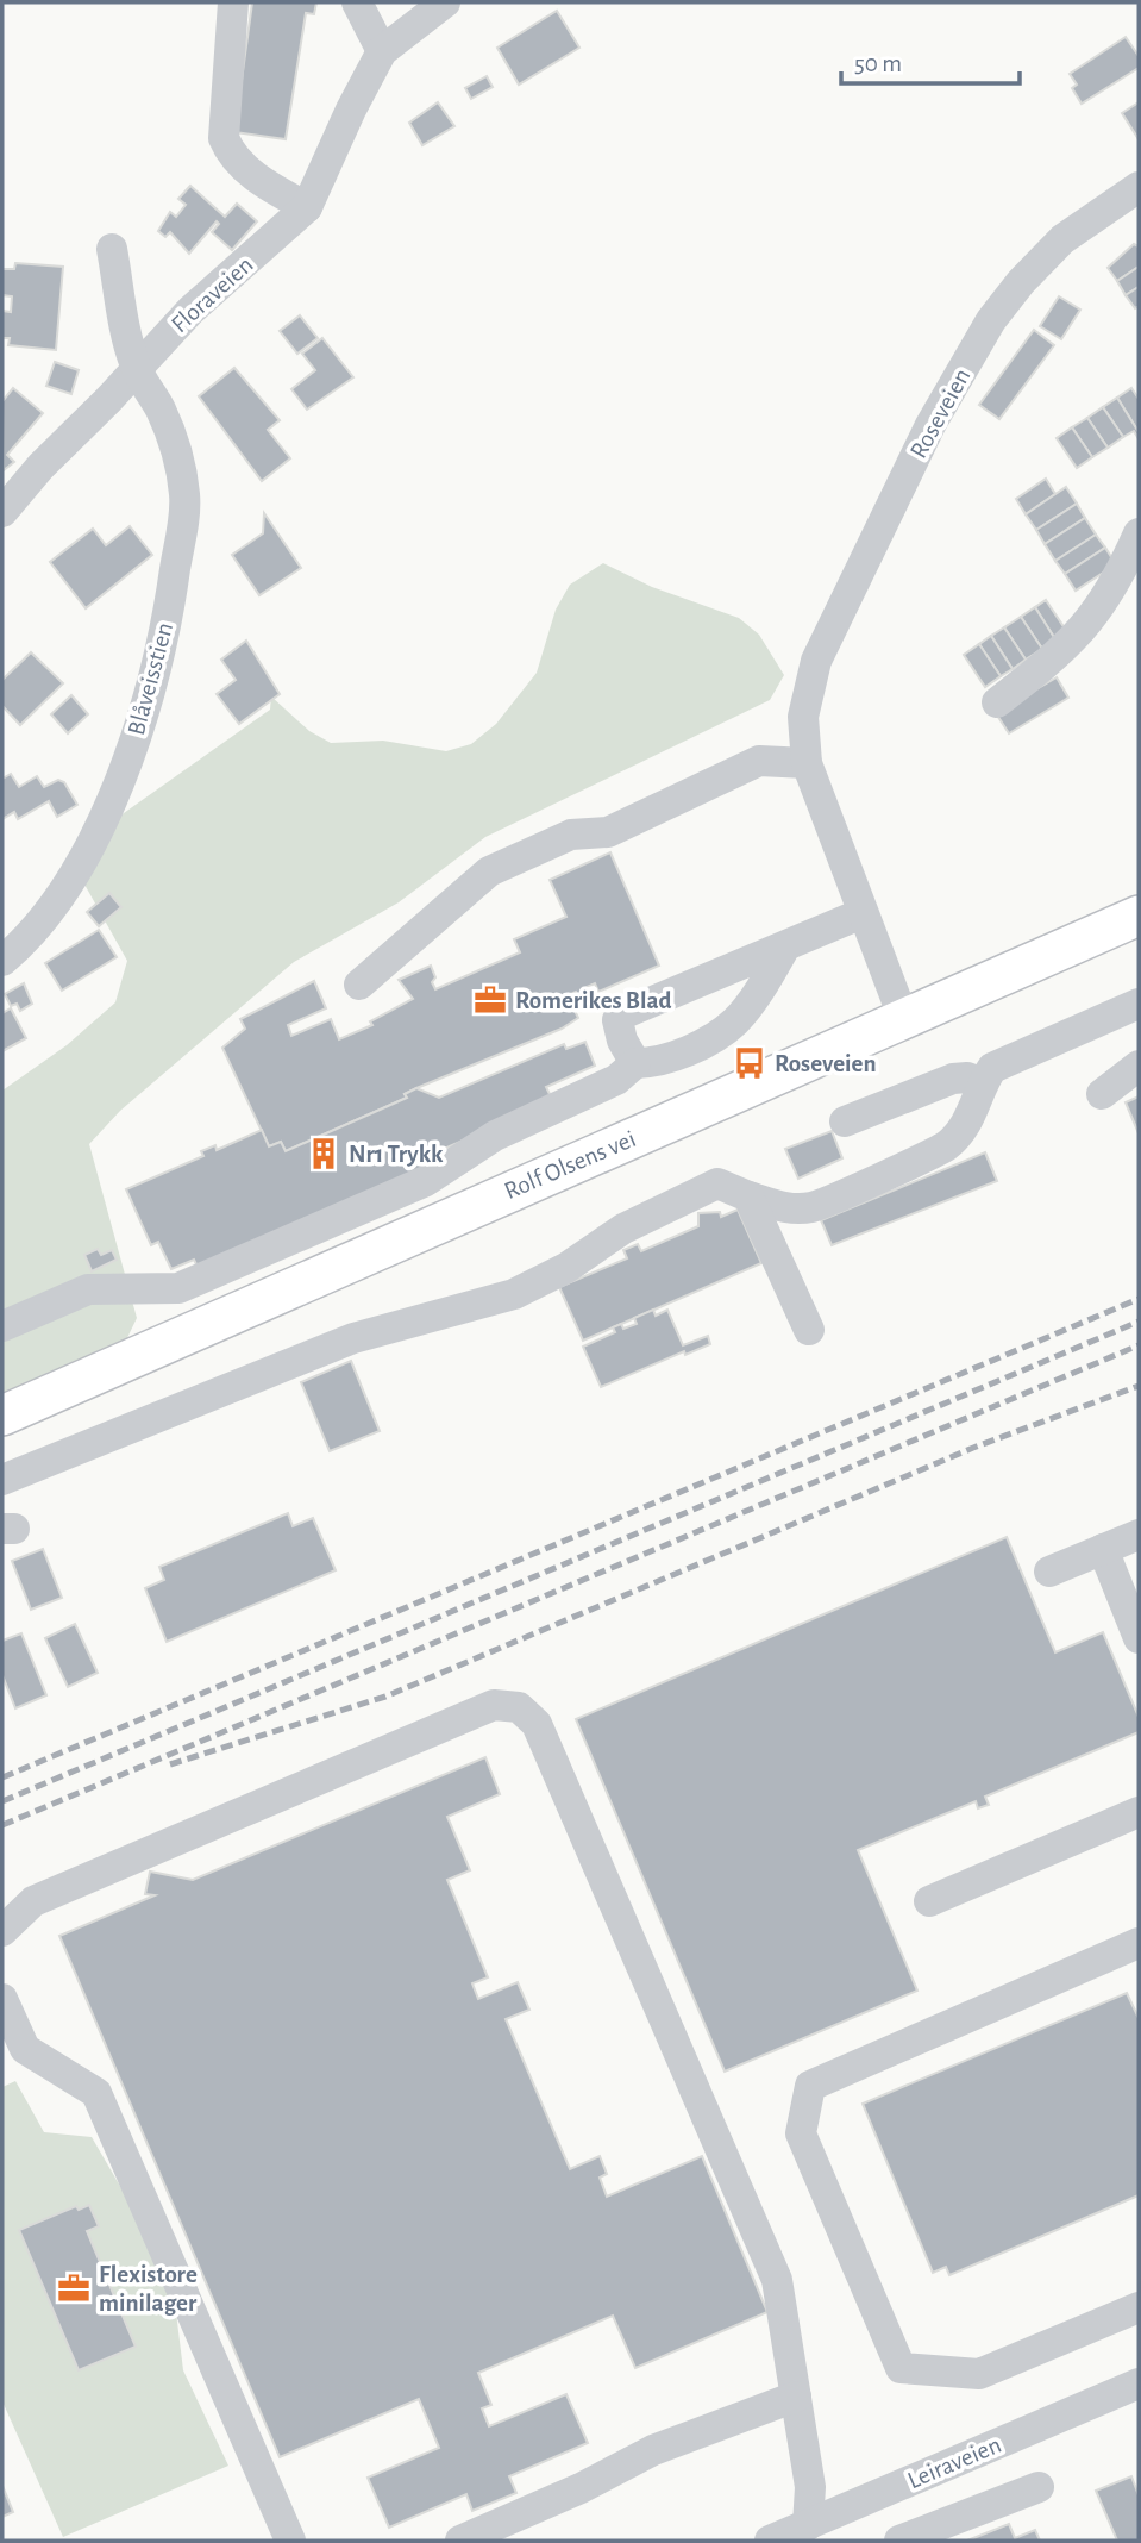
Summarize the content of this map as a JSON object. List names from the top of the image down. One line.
{"streets":{"main road":["Rolf Olsens vei"],"street":["Floraveien","Roseveien","Blåveisstien","Leiraveien"]},"crossings":[["Floraveien","Blåveisstien"],["Roseveien","Rolf Olsens vei"]],"places":{"office":["Romerikes Blad","Flexistore minilager"],"bus stop":["Roseveien"],"building":["Nr1 Trykk"]},"scale_bar":"50 m"}
